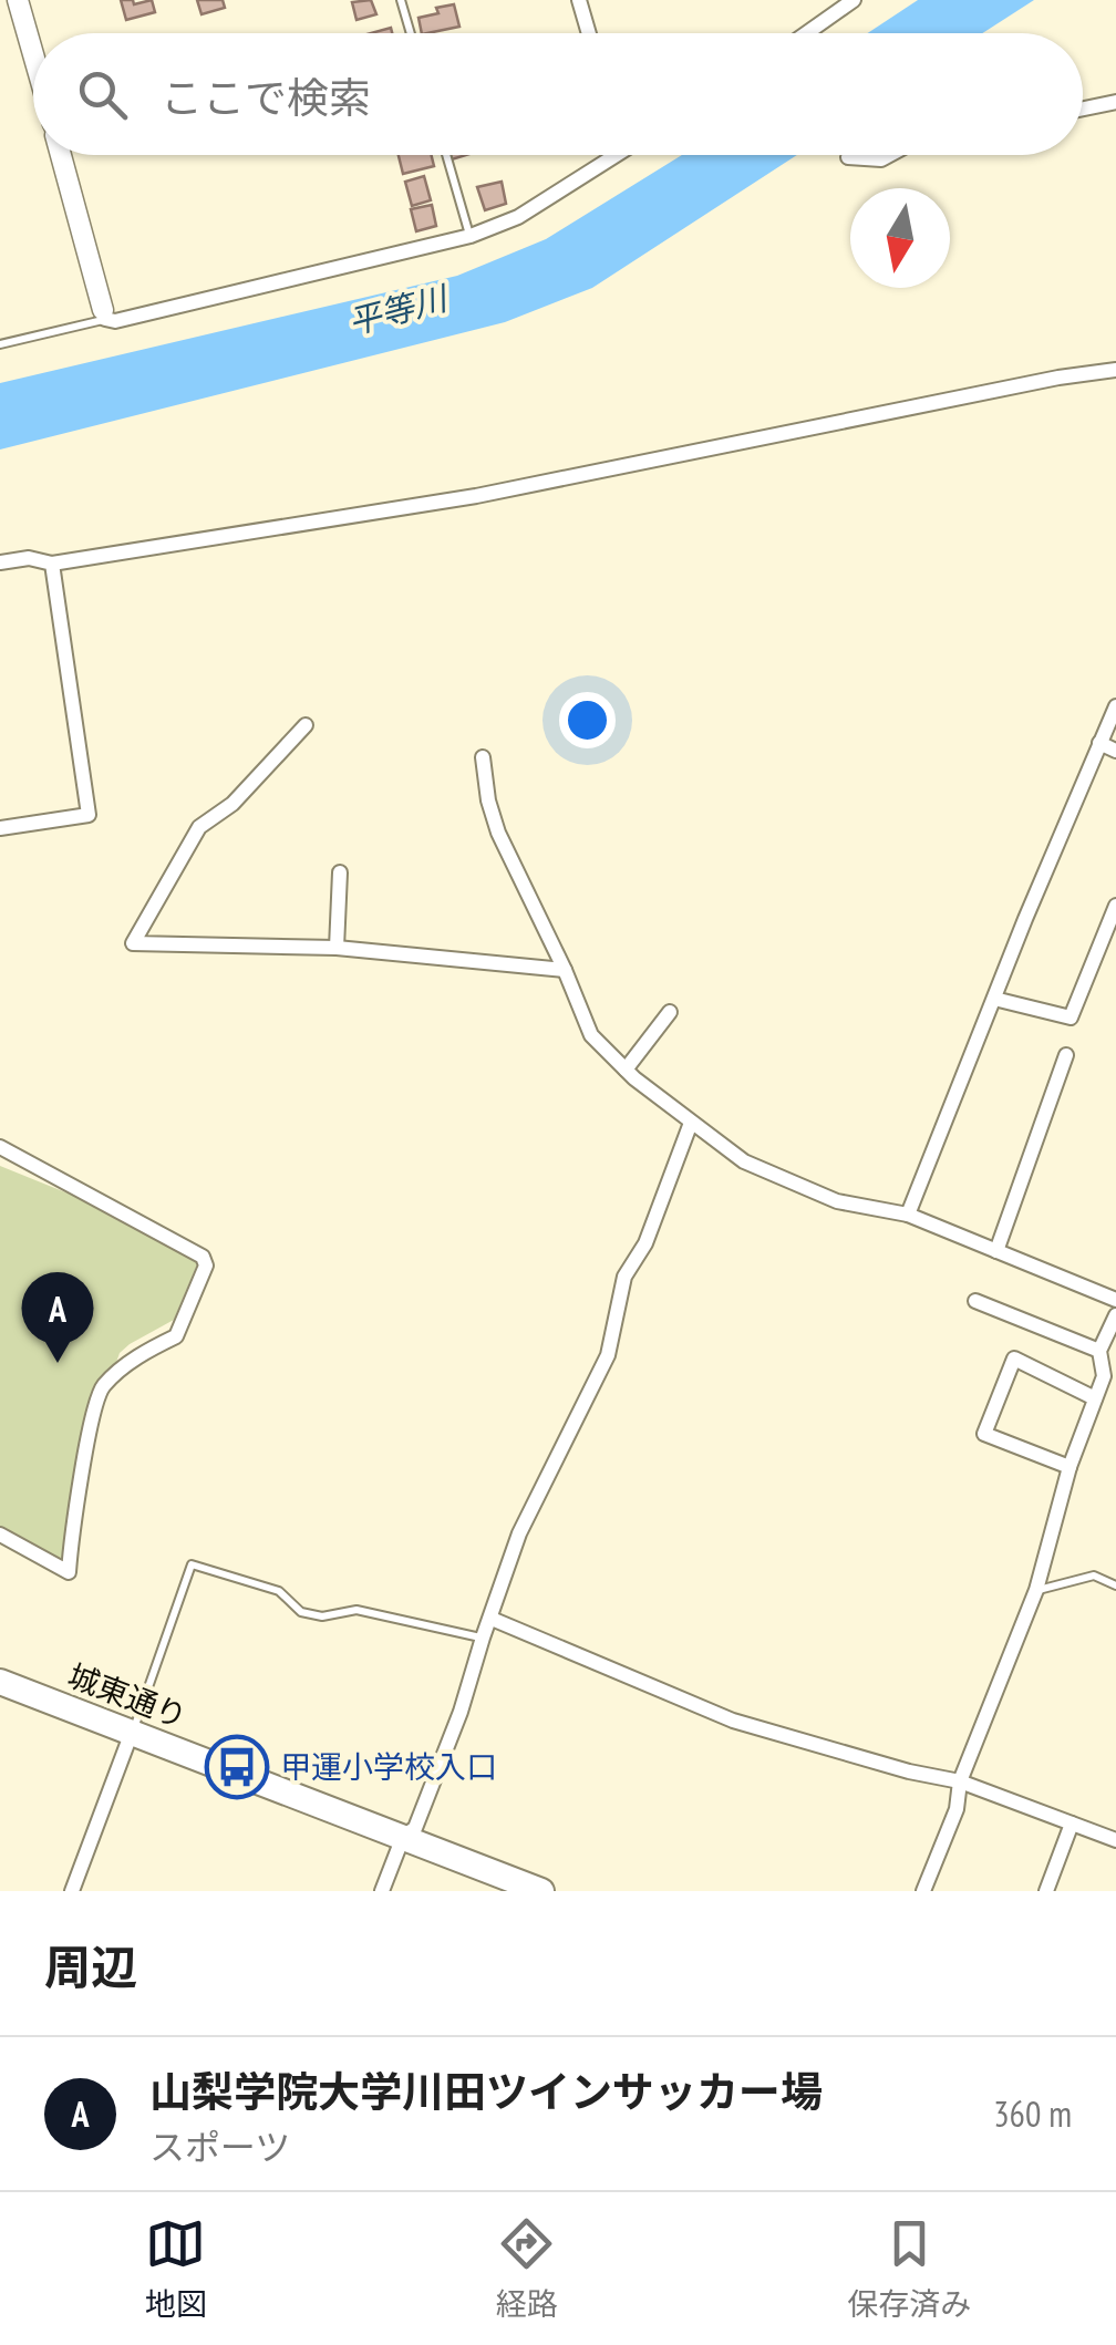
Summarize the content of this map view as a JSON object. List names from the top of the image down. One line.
{"streets":{"highway":["城東通り"]},"water":["平等川"],"places":{"bus stop":["甲運小学校入口"]},"north":"bottom","page":{"search":"ここで検索","pins":"A","heading":"周辺","list":[{"mark":"A","name":"山梨学院大学川田ツインサッカー場","note":"スポーツ","value":"360 m"}],"nav":["地図","経路","保存済み"]}}
